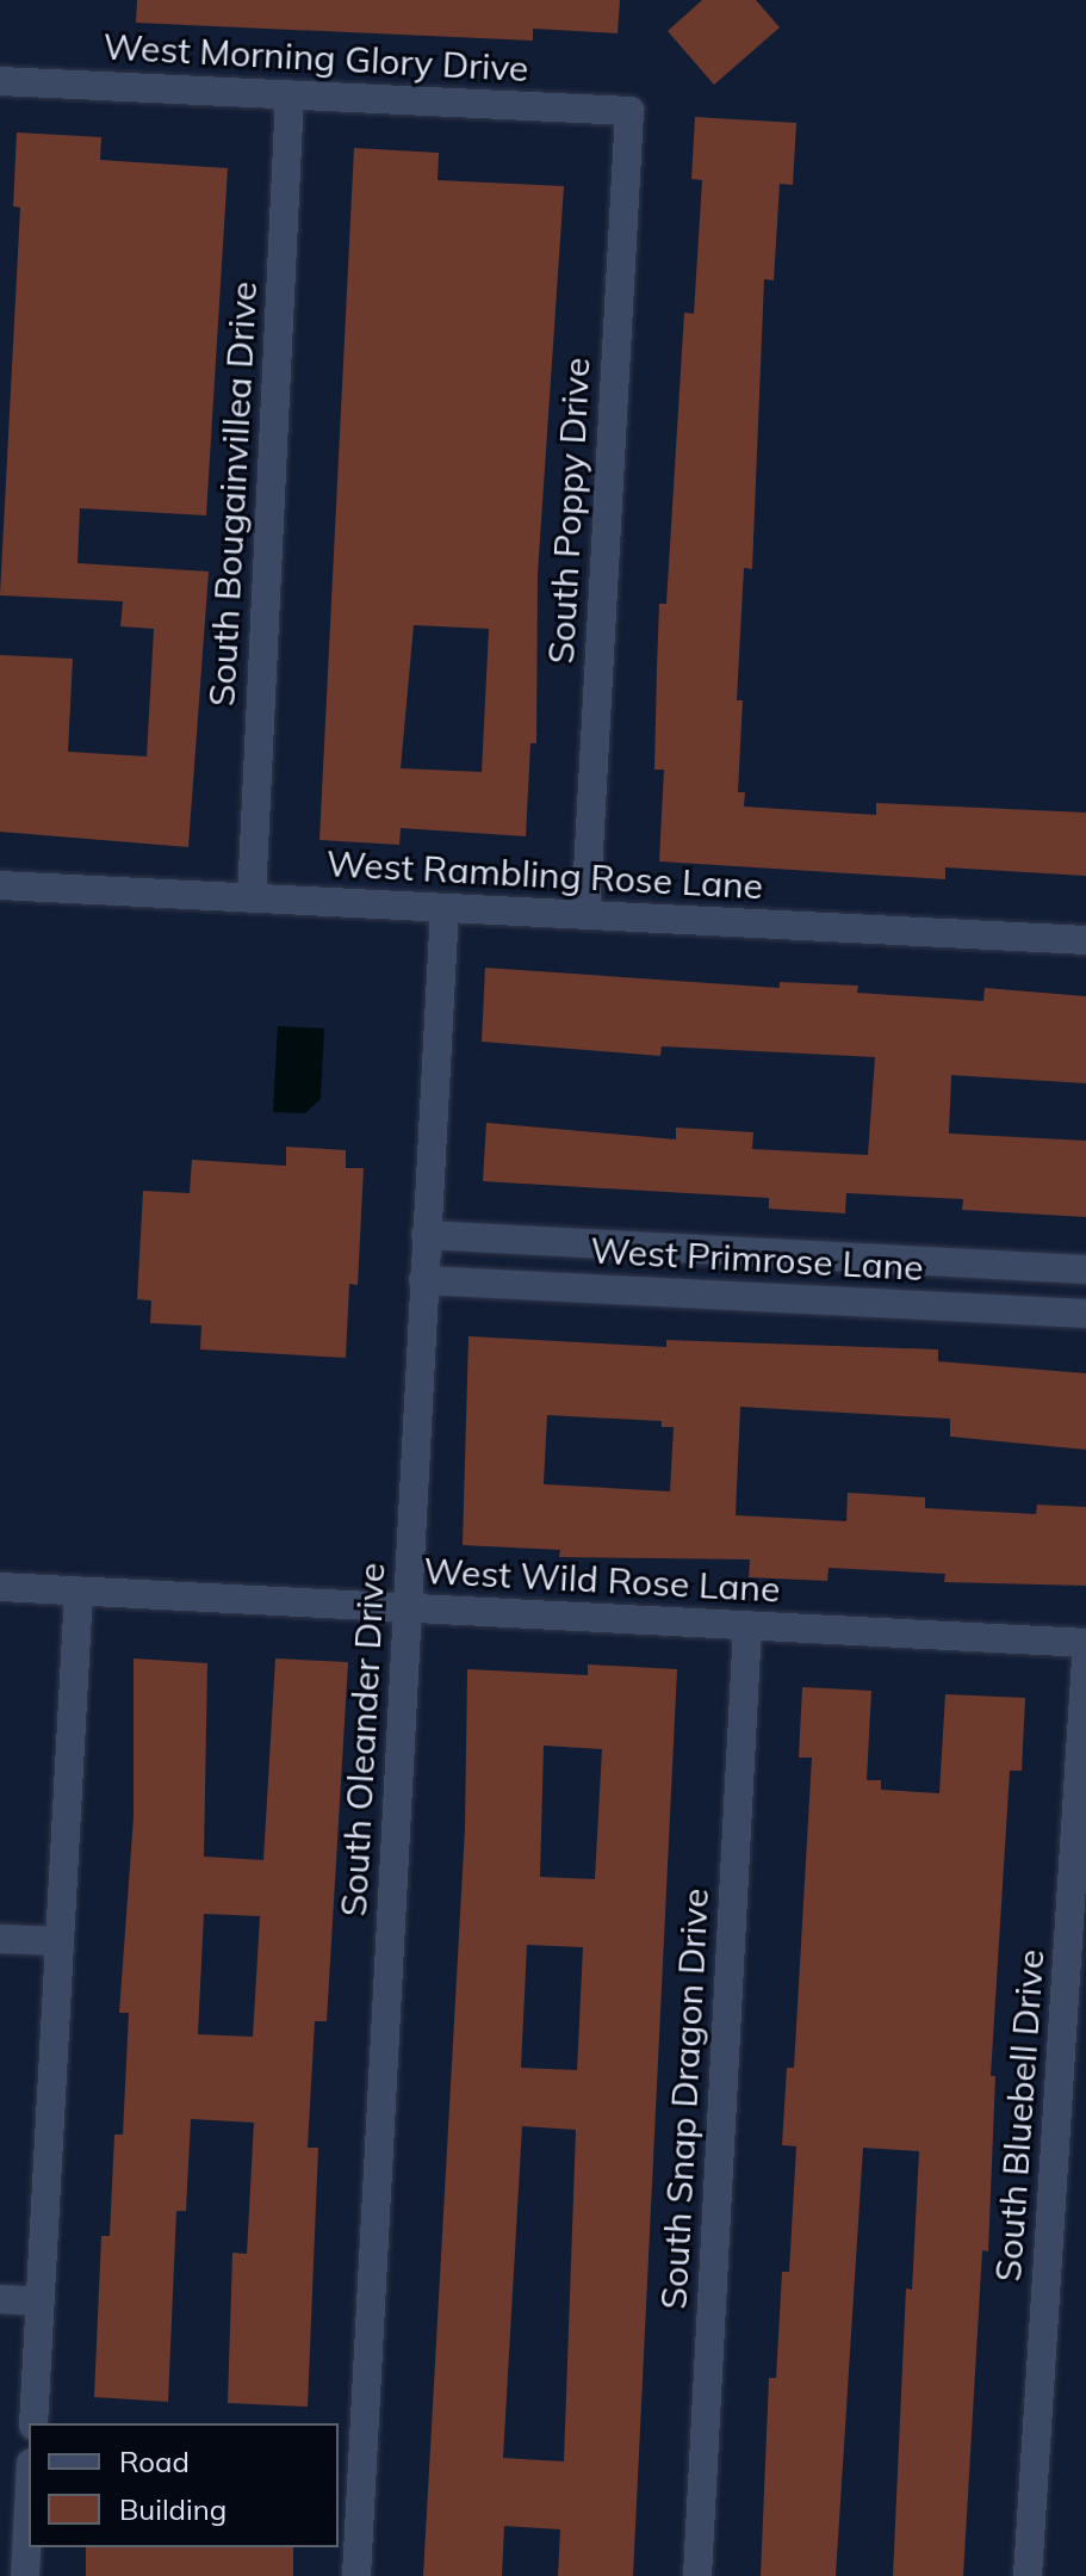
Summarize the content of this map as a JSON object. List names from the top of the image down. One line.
{"streets":{"street":["West Morning Glory Drive","South Bougainvillea Drive","South Poppy Drive","West Rambling Rose Lane","West Primrose Lane","West Wild Rose Lane","South Oleander Drive","South Snap Dragon Drive","South Bluebell Drive"]},"crossings":[["West Morning Glory Drive","South Bougainvillea Drive"],["West Morning Glory Drive","South Poppy Drive"],["South Bougainvillea Drive","West Rambling Rose Lane"],["South Poppy Drive","West Rambling Rose Lane"],["West Rambling Rose Lane","South Oleander Drive"],["West Primrose Lane","South Oleander Drive"],["West Wild Rose Lane","South Oleander Drive"],["West Wild Rose Lane","South Snap Dragon Drive"]],"legend":["Road","Building"]}
